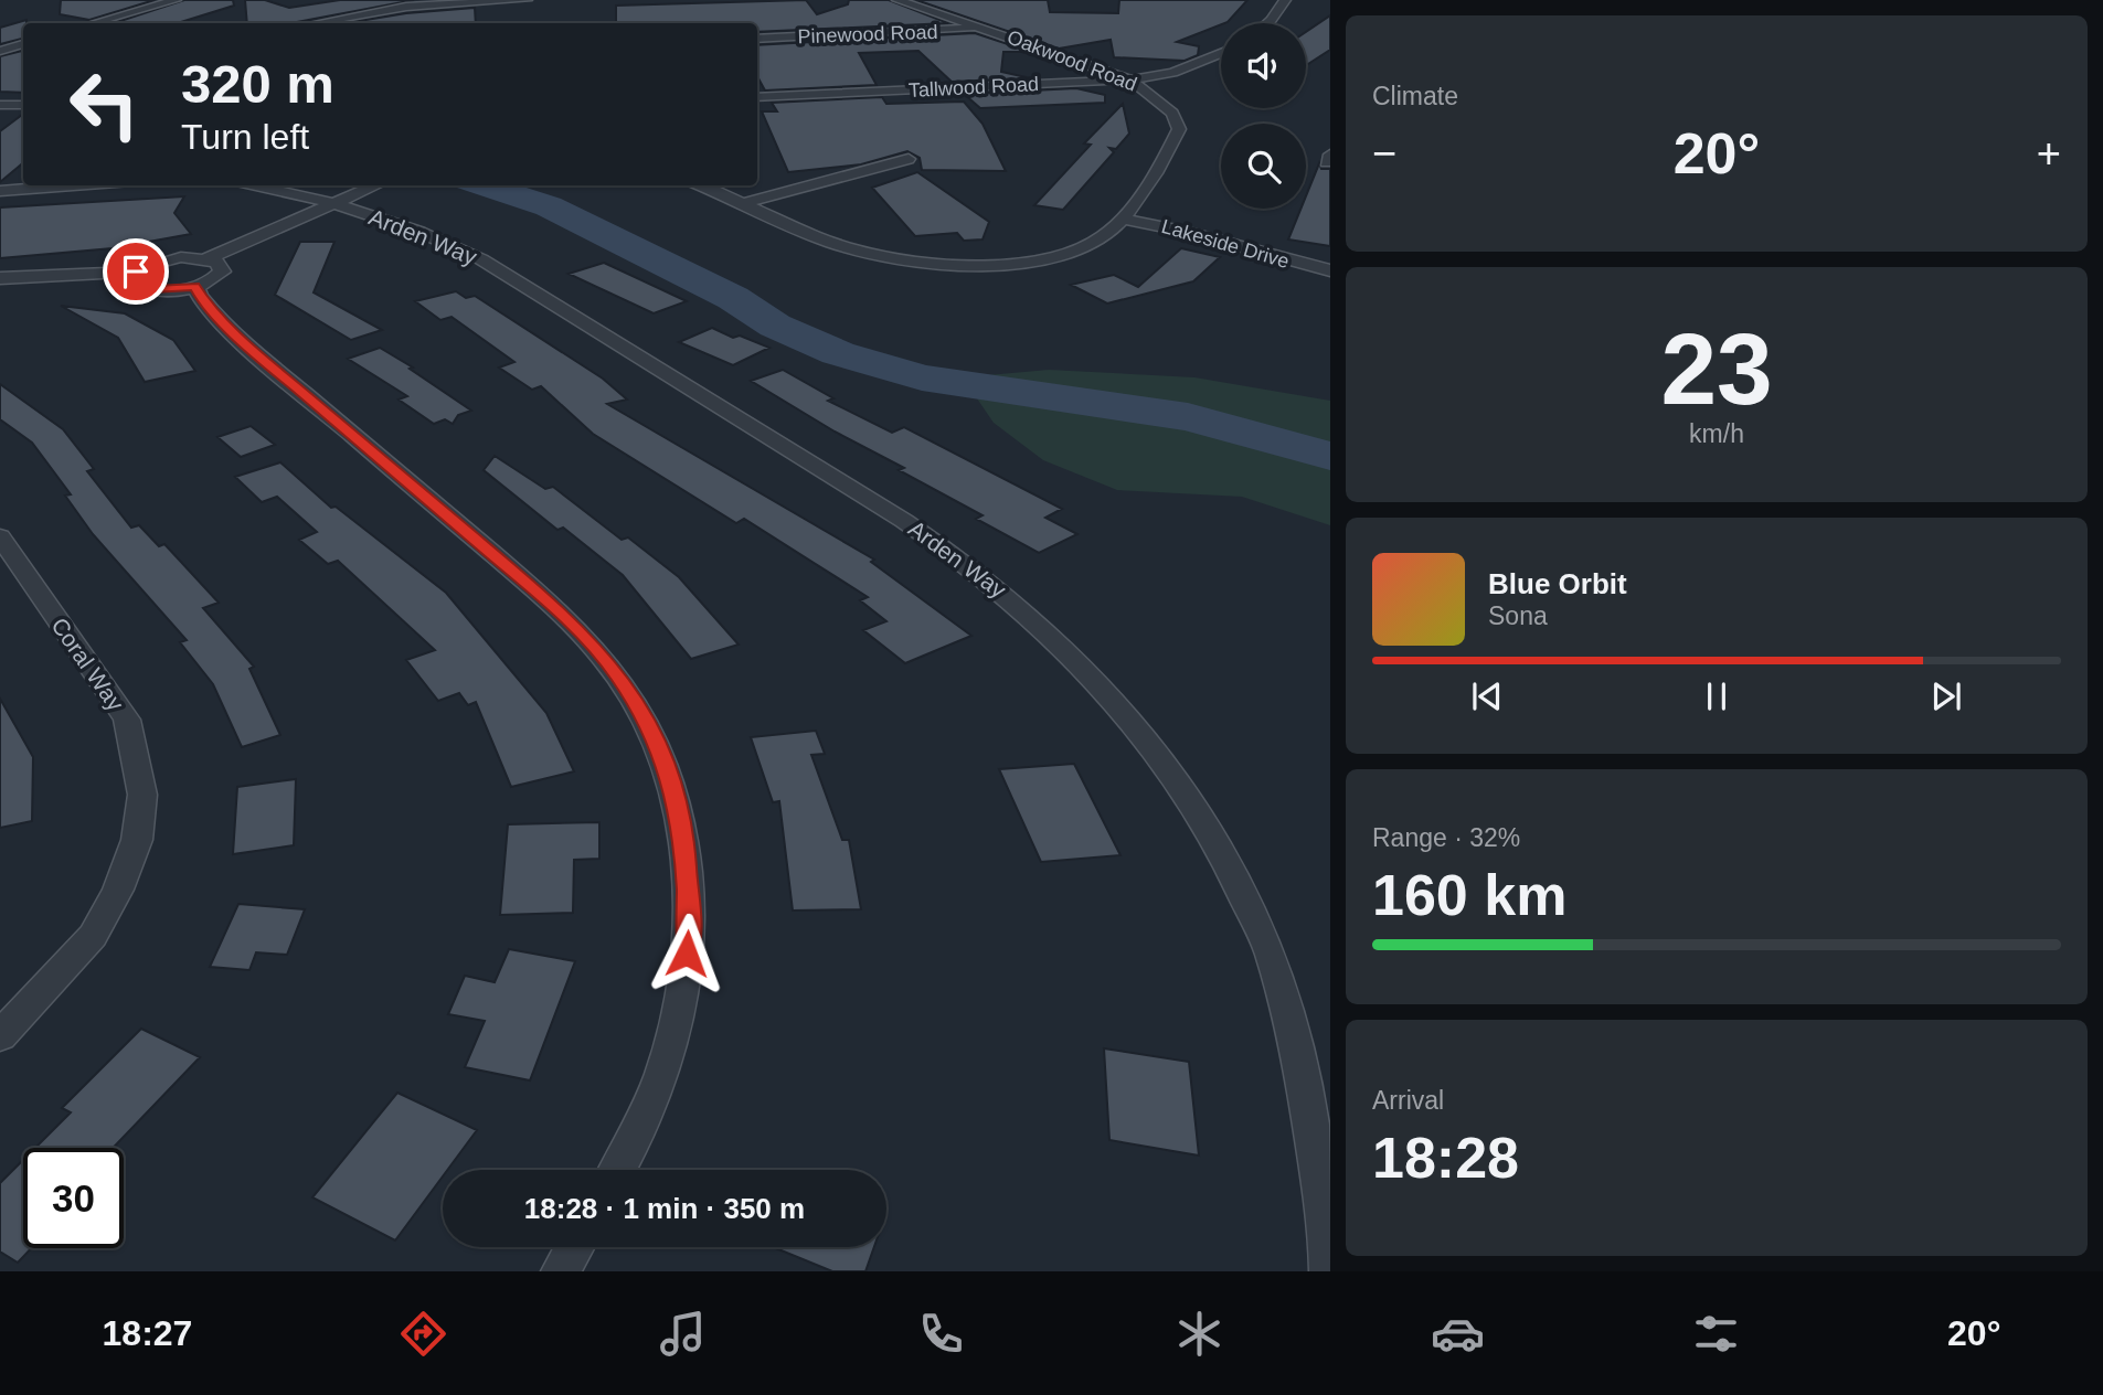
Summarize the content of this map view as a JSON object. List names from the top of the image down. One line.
{"streets":{"street":["Pinewood Road","Oakwood Road","Tallwood Road","Arden Way","Lakeside Drive","Coral Way"]},"crossings":[["Pinewood Road","Oakwood Road"],["Oakwood Road","Tallwood Road"],["Oakwood Road","Lakeside Drive"]],"page":{"tile":["Climate",["23","km/h"],["Range · 32%","160 km"],["Arrival","18:28"]],"turn":["320 m","Turn left"],"heat":["−","20°","+"],"song":["Blue Orbit","Sona"],"limit":"30","trip":"18:28 · 1 min · 350 m","tabs":["18:27","20°"]}}
